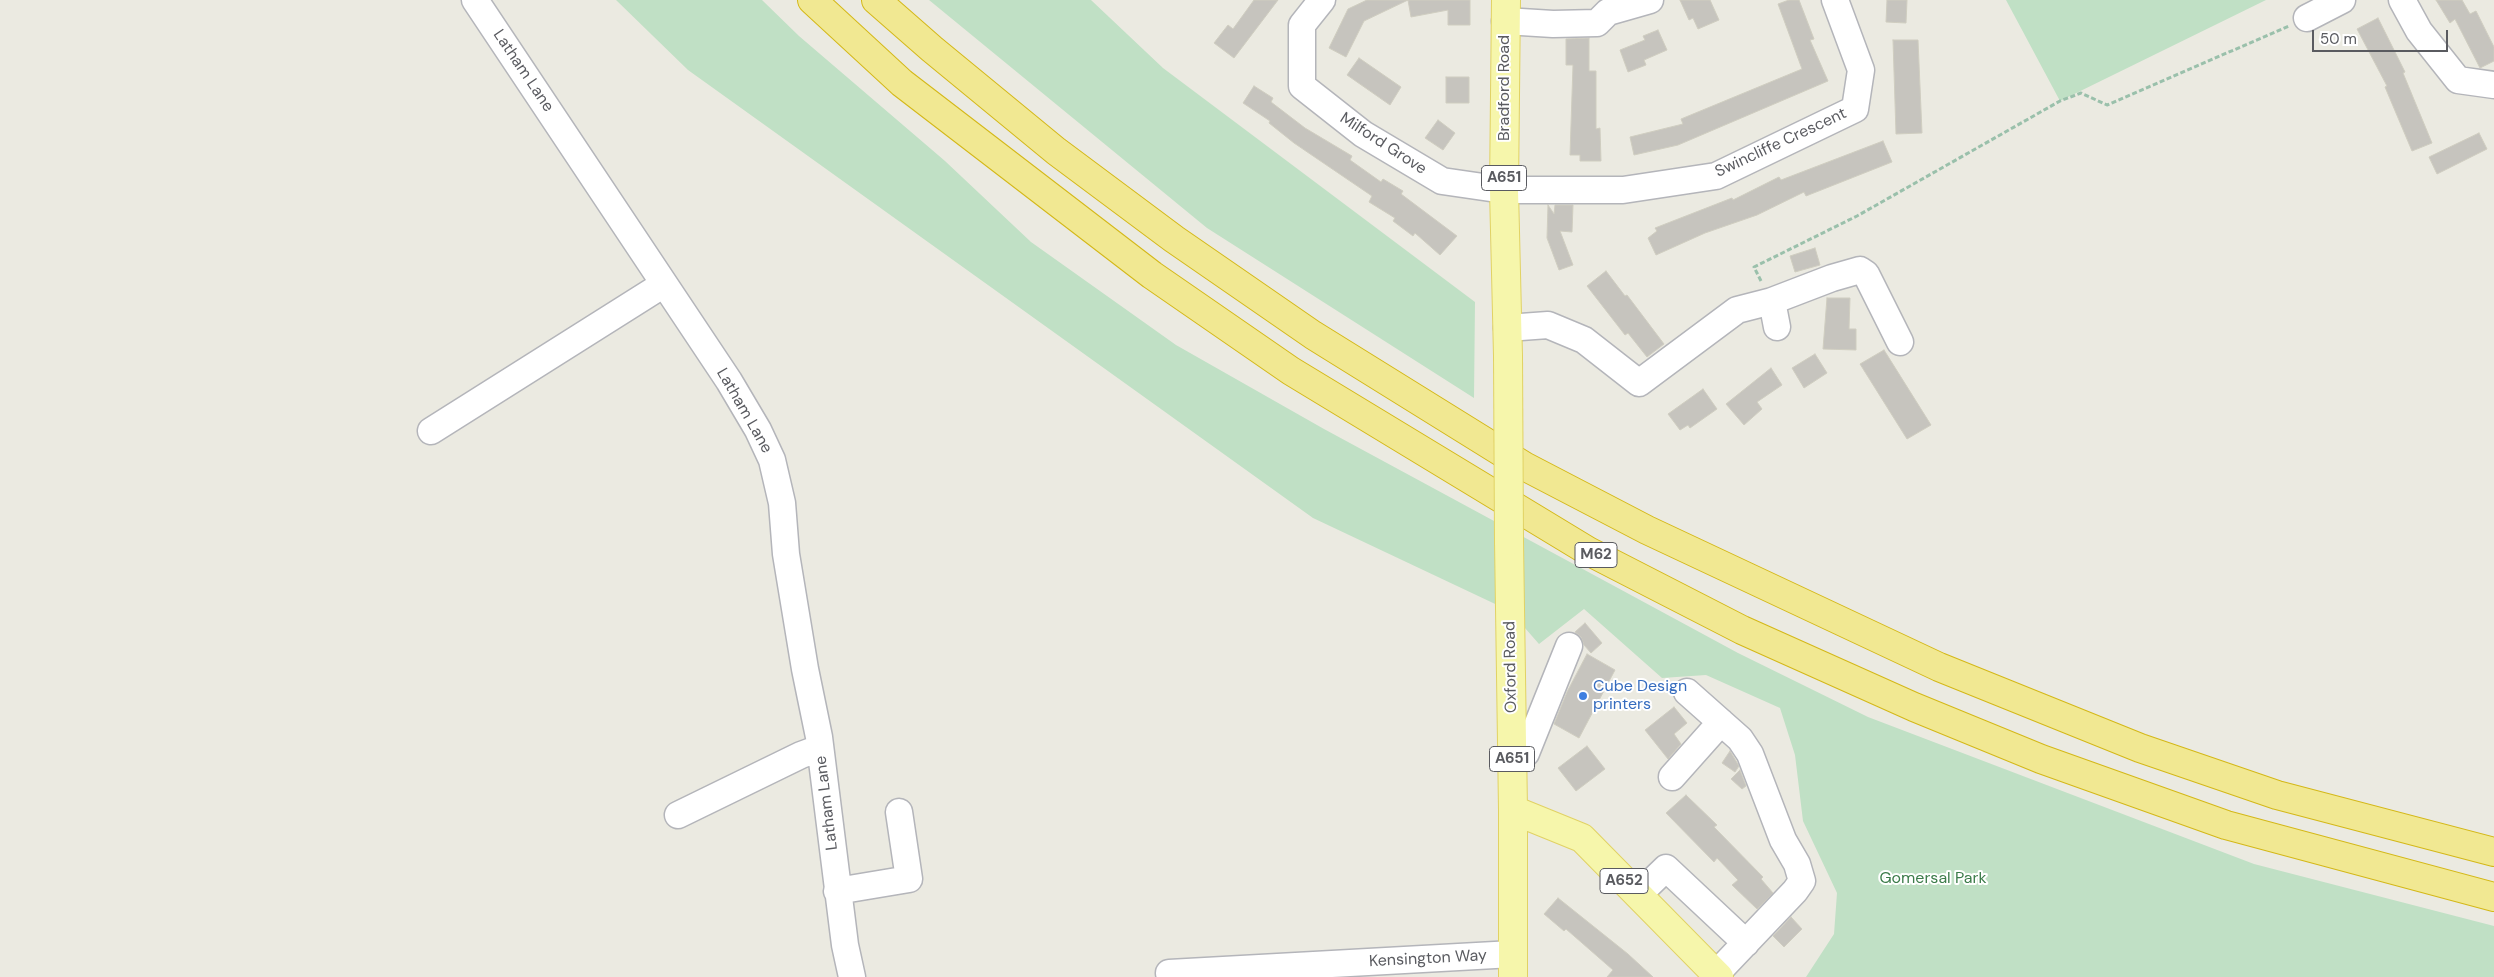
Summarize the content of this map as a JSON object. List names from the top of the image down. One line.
{"streets":{"highway":["M62"],"main road":["Bradford Road","A651","Oxford Road","A652"],"street":["Latham Lane","Swincliffe Crescent","Milford Grove","Kensington Way"]},"crossings":[["Bradford Road","Swincliffe Crescent"],["Bradford Road","Milford Grove"],["Bradford Road","Oxford Road"],["Swincliffe Crescent","Milford Grove"],["Oxford Road","A652"],["Oxford Road","Kensington Way"]],"parks":["Gomersal Park"],"places":["Cube Design printers"],"scale_bar":"50 m"}
